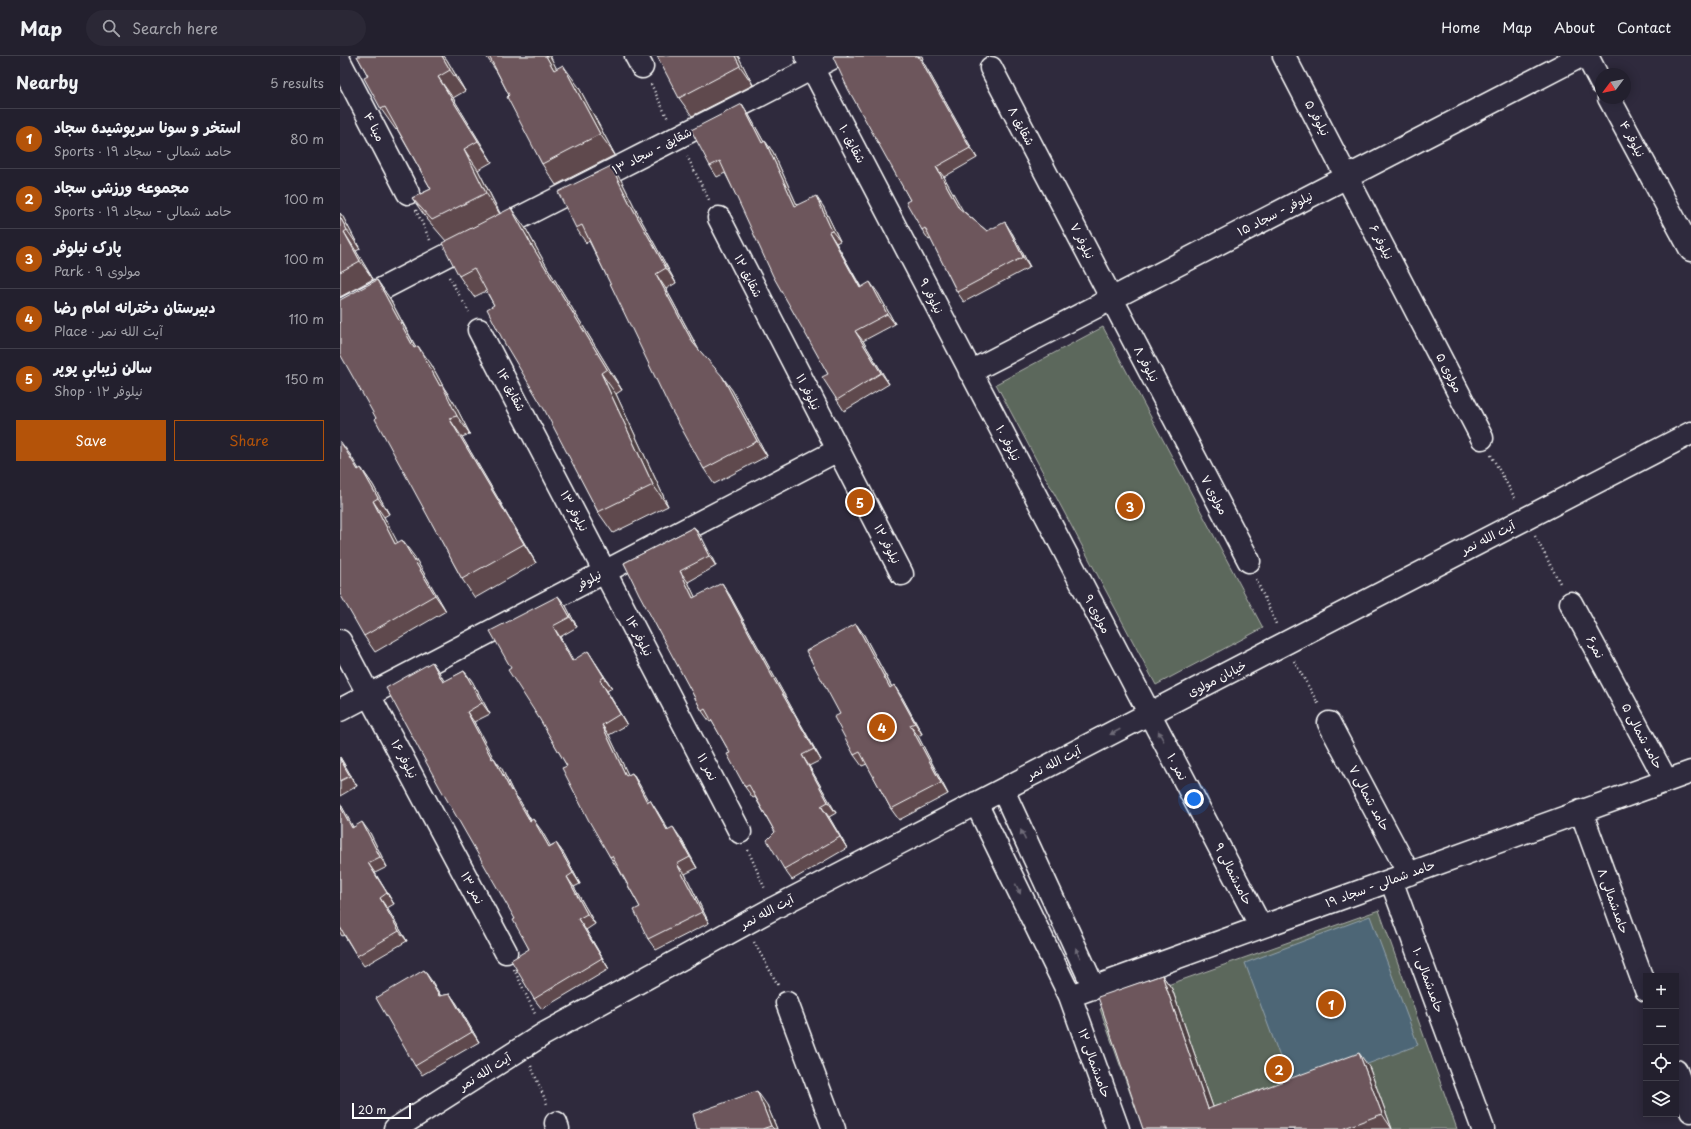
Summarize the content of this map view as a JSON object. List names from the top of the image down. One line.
{"streets":{"street":["نیلوفر ۵","شقایق ۸","مینا ۴","نیلوفر ۴","شقایق ۱۰","شقایق - سجاد ۱۳","نیلوفر - سجاد ۱۵","نیلوفر ۷","نیلوفر ۶","شقایق ۱۲","نیلوفر ۹","نیلوفر ۸","مولوی ۵","شقایق ۱۴","نیلوفر ۱۱","نیلوفر ۱۰","مولوی ۷","نیلوفر ۱۳","آیت الله نمر","نیلوفر ۱۲","نیلوفر","مولوی ۹","نیلوفر ۱۴","نمر۶","خیابان مولوی","حامد شمالی ۵","نیلوفر ۱۶","نمر ۱۱","نمر ۱۰","حامد شمالی ۷","حامدشمالی ۹","حامد شمالی - سجاد ۱۹","نمر ۱۳","حامدشمالی ۸","حامدشمالی ۱۰","حامدشمالی ۱۲"]},"crossings":[["نیلوفر ۵","نیلوفر - سجاد ۱۵"],["نیلوفر ۵","نیلوفر ۶"],["شقایق ۸","نیلوفر ۷"],["شقایق ۱۰","شقایق - سجاد ۱۳"],["شقایق ۱۰","نیلوفر ۹"],["نیلوفر - سجاد ۱۵","نیلوفر ۷"],["نیلوفر - سجاد ۱۵","نیلوفر ۶"],["نیلوفر - سجاد ۱۵","نیلوفر ۹"],["نیلوفر - سجاد ۱۵","نیلوفر ۸"],["نیلوفر - سجاد ۱۵","نیلوفر ۱۰"],["نیلوفر ۷","نیلوفر ۸"],["نیلوفر ۶","مولوی ۵"],["شقایق ۱۲","نیلوفر ۱۱"],["نیلوفر ۹","نیلوفر ۱۰"],["نیلوفر ۸","مولوی ۷"],["شقایق ۱۴","نیلوفر ۱۳"],["نیلوفر ۱۱","نیلوفر ۱۲"],["نیلوفر ۱۱","نیلوفر"],["نیلوفر ۱۰","مولوی ۹"],["نیلوفر ۱۳","نیلوفر"],["نیلوفر ۱۳","نیلوفر ۱۴"],["آیت الله نمر","مولوی ۹"],["آیت الله نمر","خیابان مولوی"],["آیت الله نمر","نمر ۱۰"],["آیت الله نمر","حامدشمالی ۱۲"],["نیلوفر ۱۲","نیلوفر"],["نیلوفر","نیلوفر ۱۴"],["نیلوفر","نیلوفر ۱۶"],["مولوی ۹","خیابان مولوی"],["مولوی ۹","نمر ۱۰"],["نیلوفر ۱۴","نمر ۱۱"],["نمر۶","حامد شمالی ۵"],["خیابان مولوی","نمر ۱۰"],["حامد شمالی ۵","حامد شمالی - سجاد ۱۹"],["نیلوفر ۱۶","نمر ۱۳"],["نمر ۱۰","حامدشمالی ۹"],["حامد شمالی ۷","حامد شمالی - سجاد ۱۹"],["حامد شمالی ۷","حامدشمالی ۱۰"],["حامدشمالی ۹","حامد شمالی - سجاد ۱۹"],["حامد شمالی - سجاد ۱۹","حامدشمالی ۸"],["حامد شمالی - سجاد ۱۹","حامدشمالی ۱۰"],["حامد شمالی - سجاد ۱۹","حامدشمالی ۱۲"]],"scale_bar":"20 m","north":"bottom left","page":{"header":"Map","search":"Search here","nav":["Home","Map","About","Contact"],"heading":["Nearby","5 results"],"list":[{"mark":"1","name":"استخر و سونا سرپوشیده سجاد","note":"Sports · حامد شمالی - سجاد ۱۹","value":"80 m"},{"mark":"2","name":"مجموعه ورزشی سجاد","note":"Sports · حامد شمالی - سجاد ۱۹","value":"100 m"},{"mark":"3","name":"پارک نیلوفر","note":"Park · مولوی ۹","value":"100 m"},{"mark":"4","name":"دبیرستان دخترانه امام رضا","note":"Place · آیت الله نمر","value":"110 m"},{"mark":"5","name":"سالن زيبابي پوپر","note":"Shop · نیلوفر ۱۲","value":"150 m"}],"buttons":["Save","Share"],"pins":["5","3","4","1","2"],"map_buttons":["+","−"],"scale":"20 m"}}
